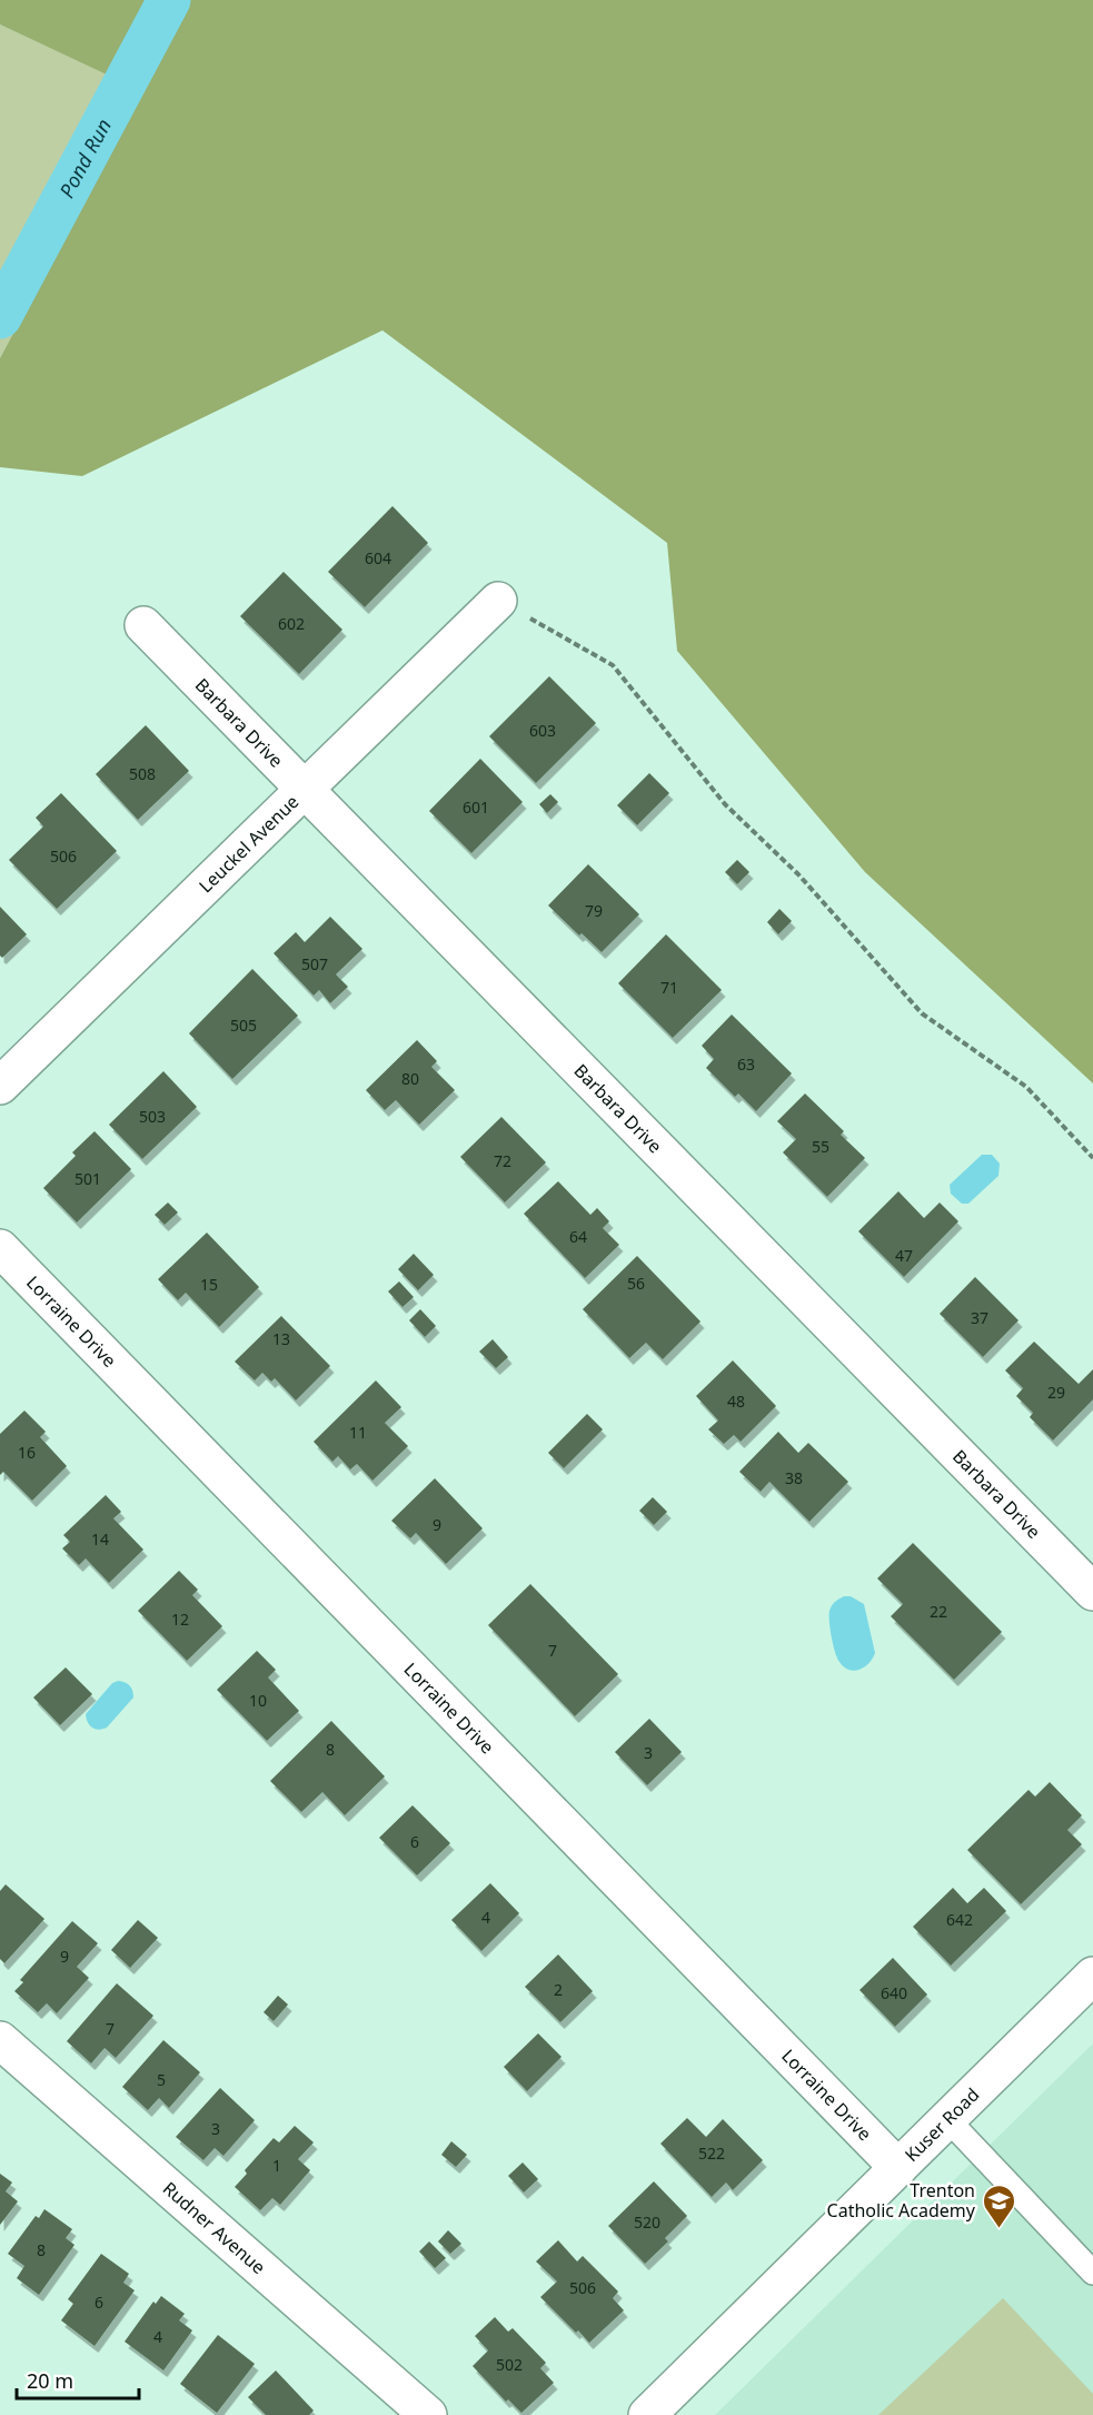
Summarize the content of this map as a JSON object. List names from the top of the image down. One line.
{"streets":{"street":["Barbara Drive","Leuckel Avenue","Lorraine Drive","Kuser Road","Rudner Avenue"]},"crossings":[["Barbara Drive","Leuckel Avenue"],["Lorraine Drive","Kuser Road"]],"water":["Pond Run"],"places":{"school or university":["Trenton Catholic Academy"]},"house_numbers":["604","602","603","508","601","506","79","507","71","505","63","80","503","55","72","501","64","47","56","15","37","13","29","48","11","16","38","9","14","22","12","7","10","8","3","6","4","642","9","2","640","7","5","3","522","1","520","8","506","6","4","502"],"scale_bar":"20 m"}
